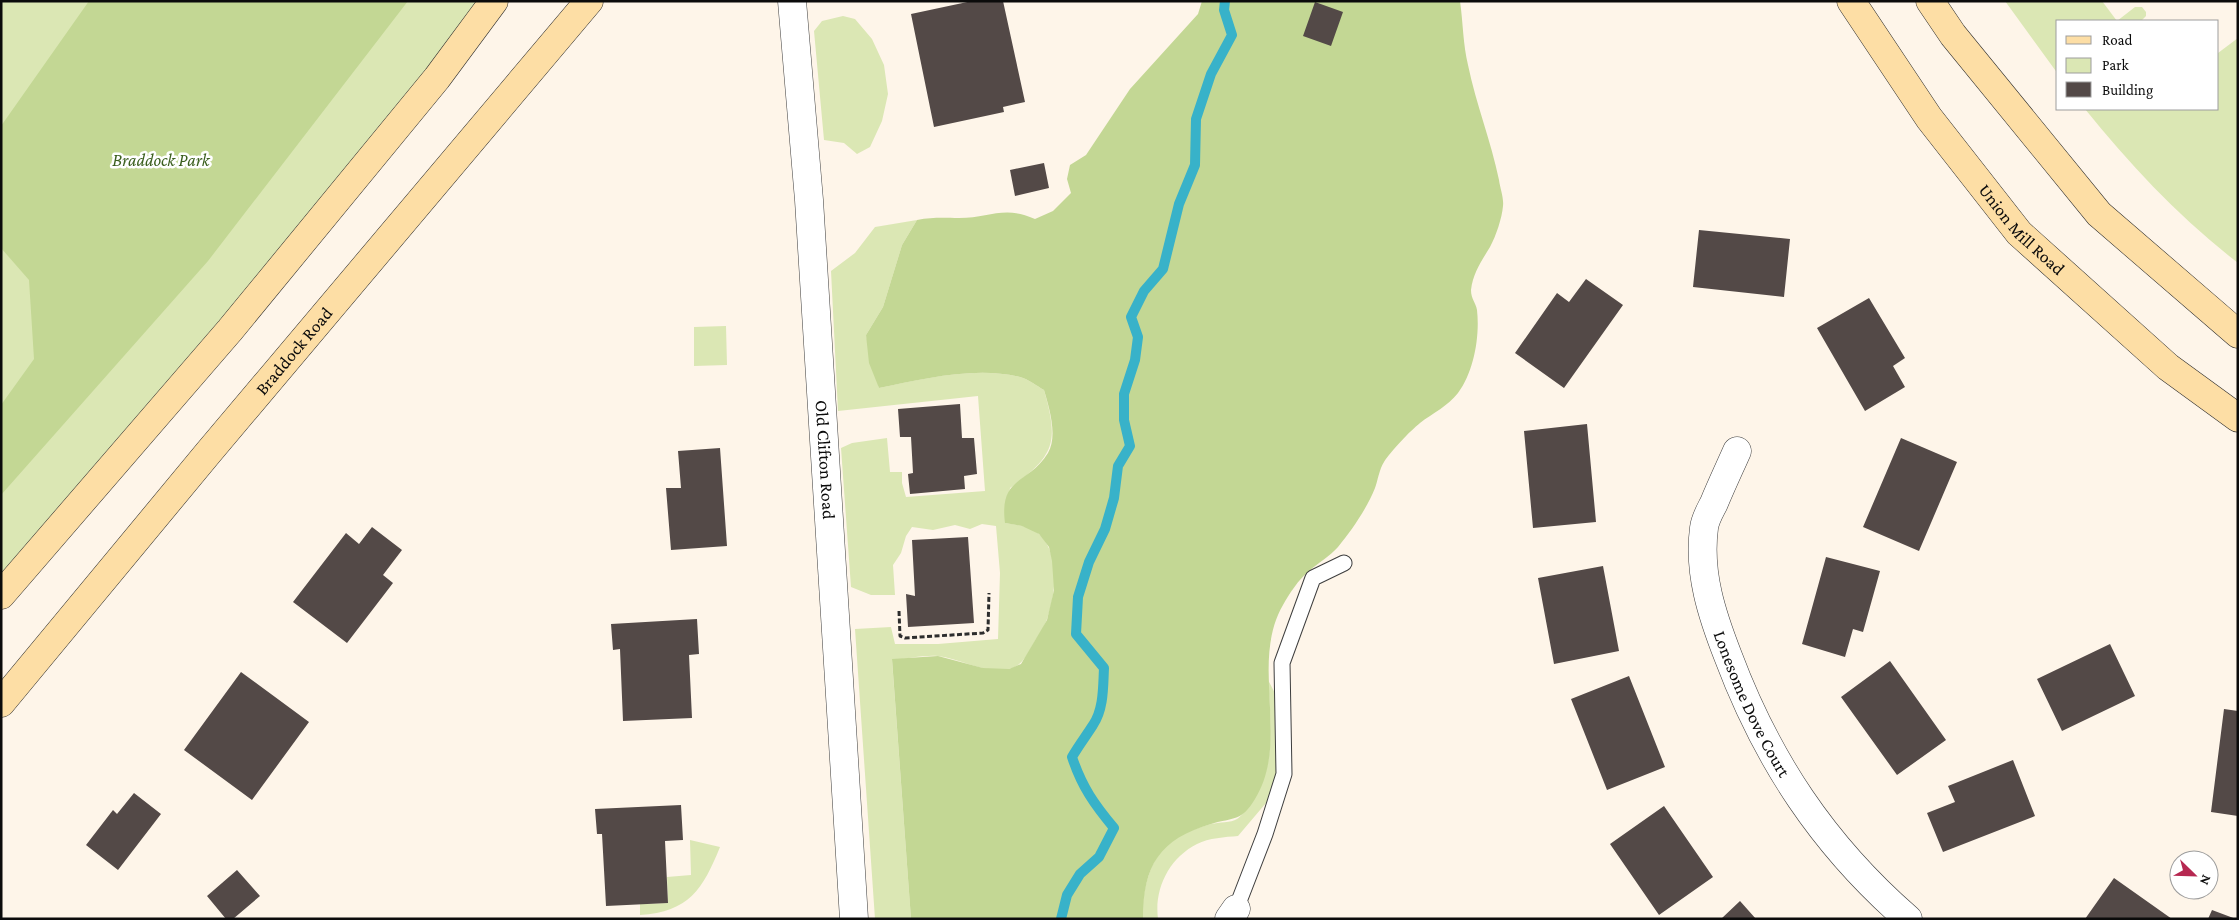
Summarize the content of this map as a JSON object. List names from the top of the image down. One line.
{"streets":{"main road":["Union Mill Road","Braddock Road"],"street":["Old Clifton Road","Lonesome Dove Court"]},"parks":["Braddock Park"],"legend":["Road","Park","Building"],"north":"bottom right"}
